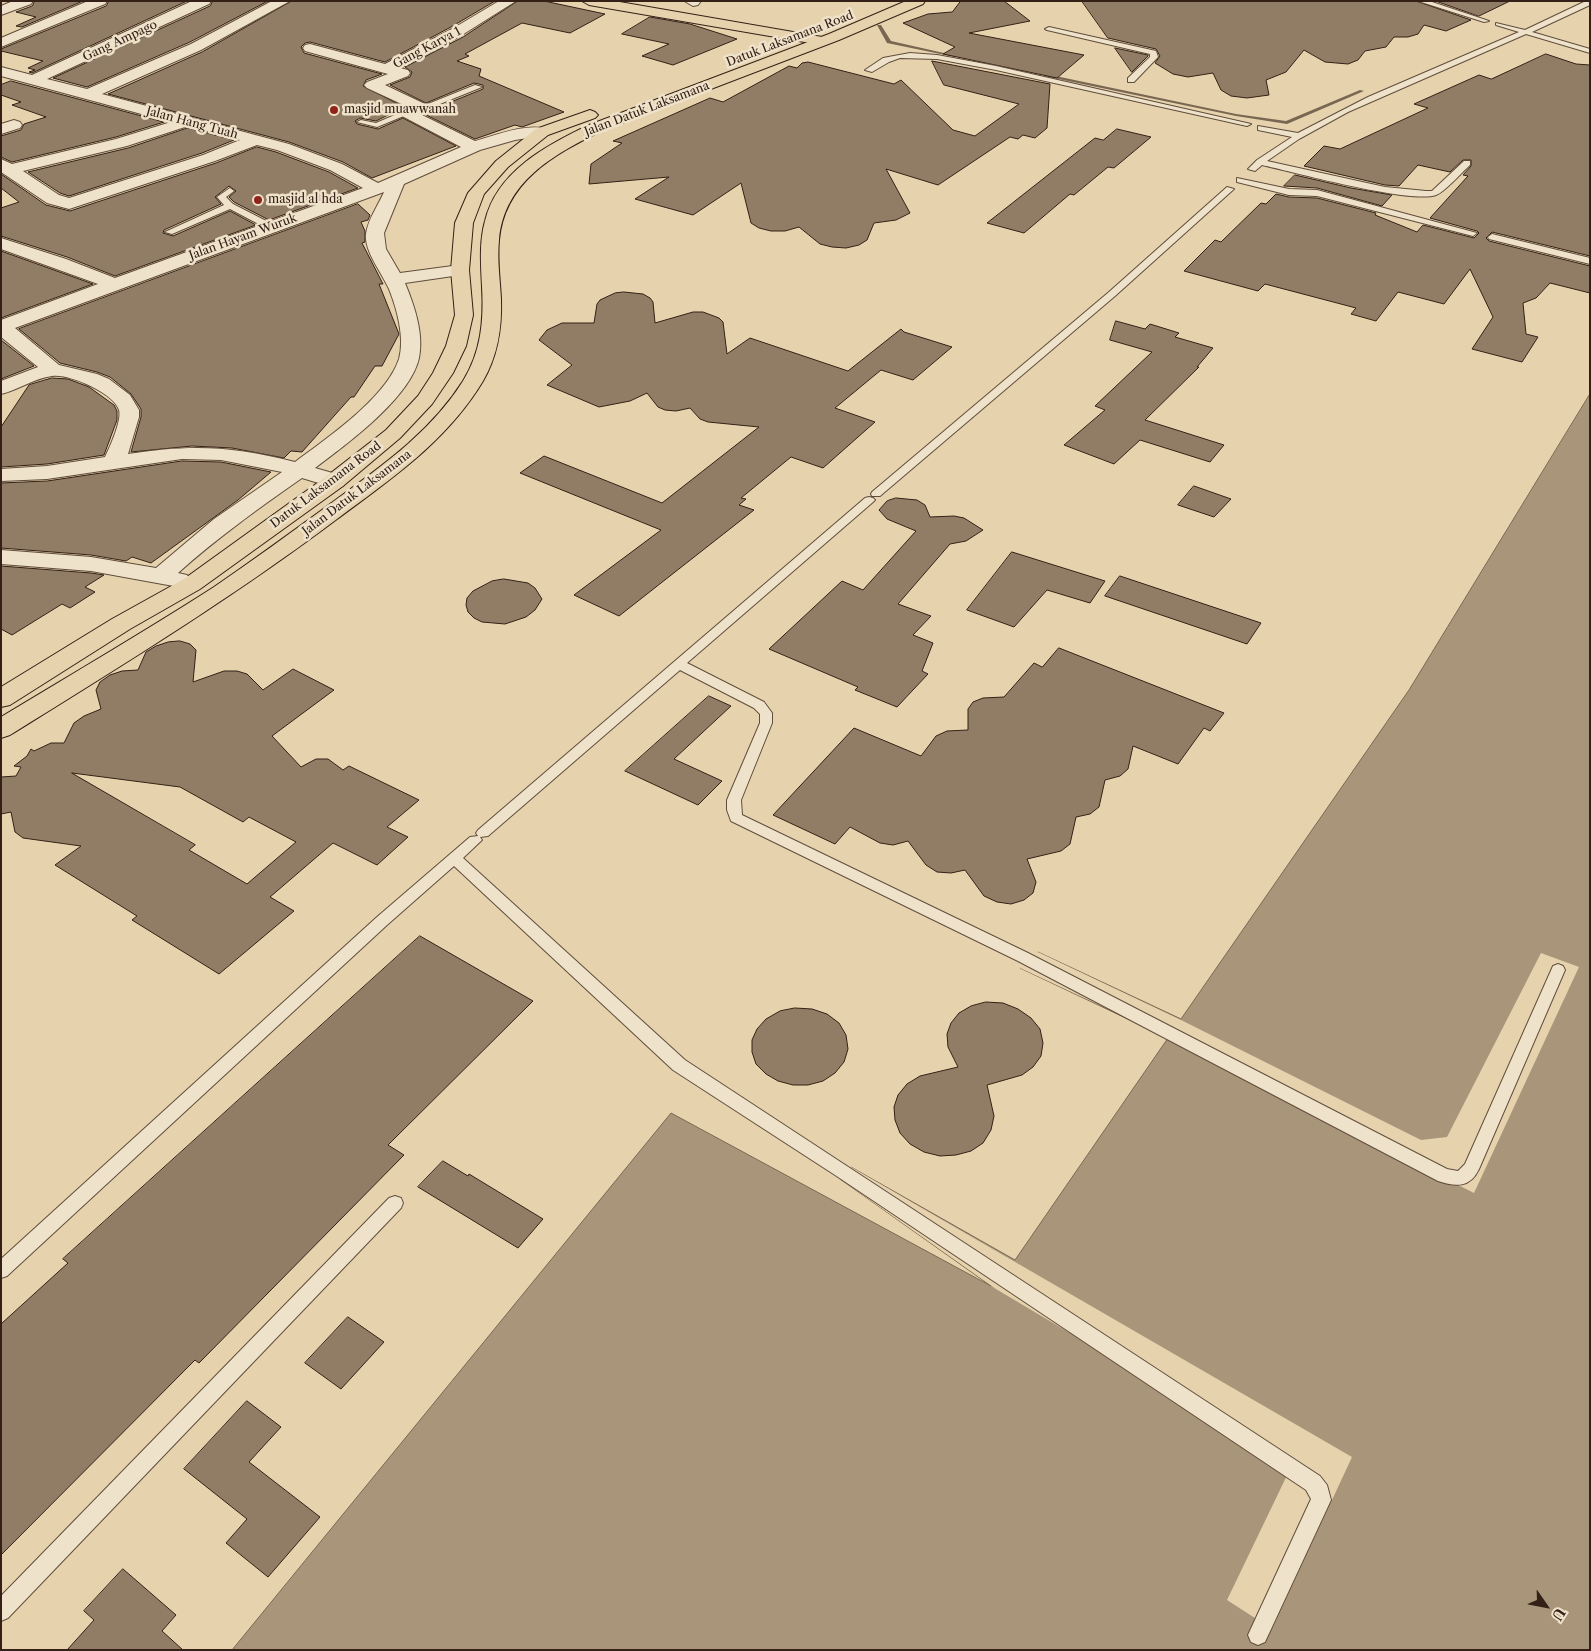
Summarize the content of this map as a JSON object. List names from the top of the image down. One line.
{"streets":{"main road":["Datuk Laksamana Road","Jalan Datuk Laksamana"],"street":["Gang Ampago","Gang Karya 1","Jalan Hang Tuah","Jalan Hayam Wuruk"]},"crossings":[["Datuk Laksamana Road","Jalan Datuk Laksamana"],["Datuk Laksamana Road","Jalan Hayam Wuruk"],["Gang Ampago","Jalan Hang Tuah"],["Jalan Hang Tuah","Jalan Hayam Wuruk"]],"places":["masjid muawwanah","masjid al hda"],"north":"bottom right"}
